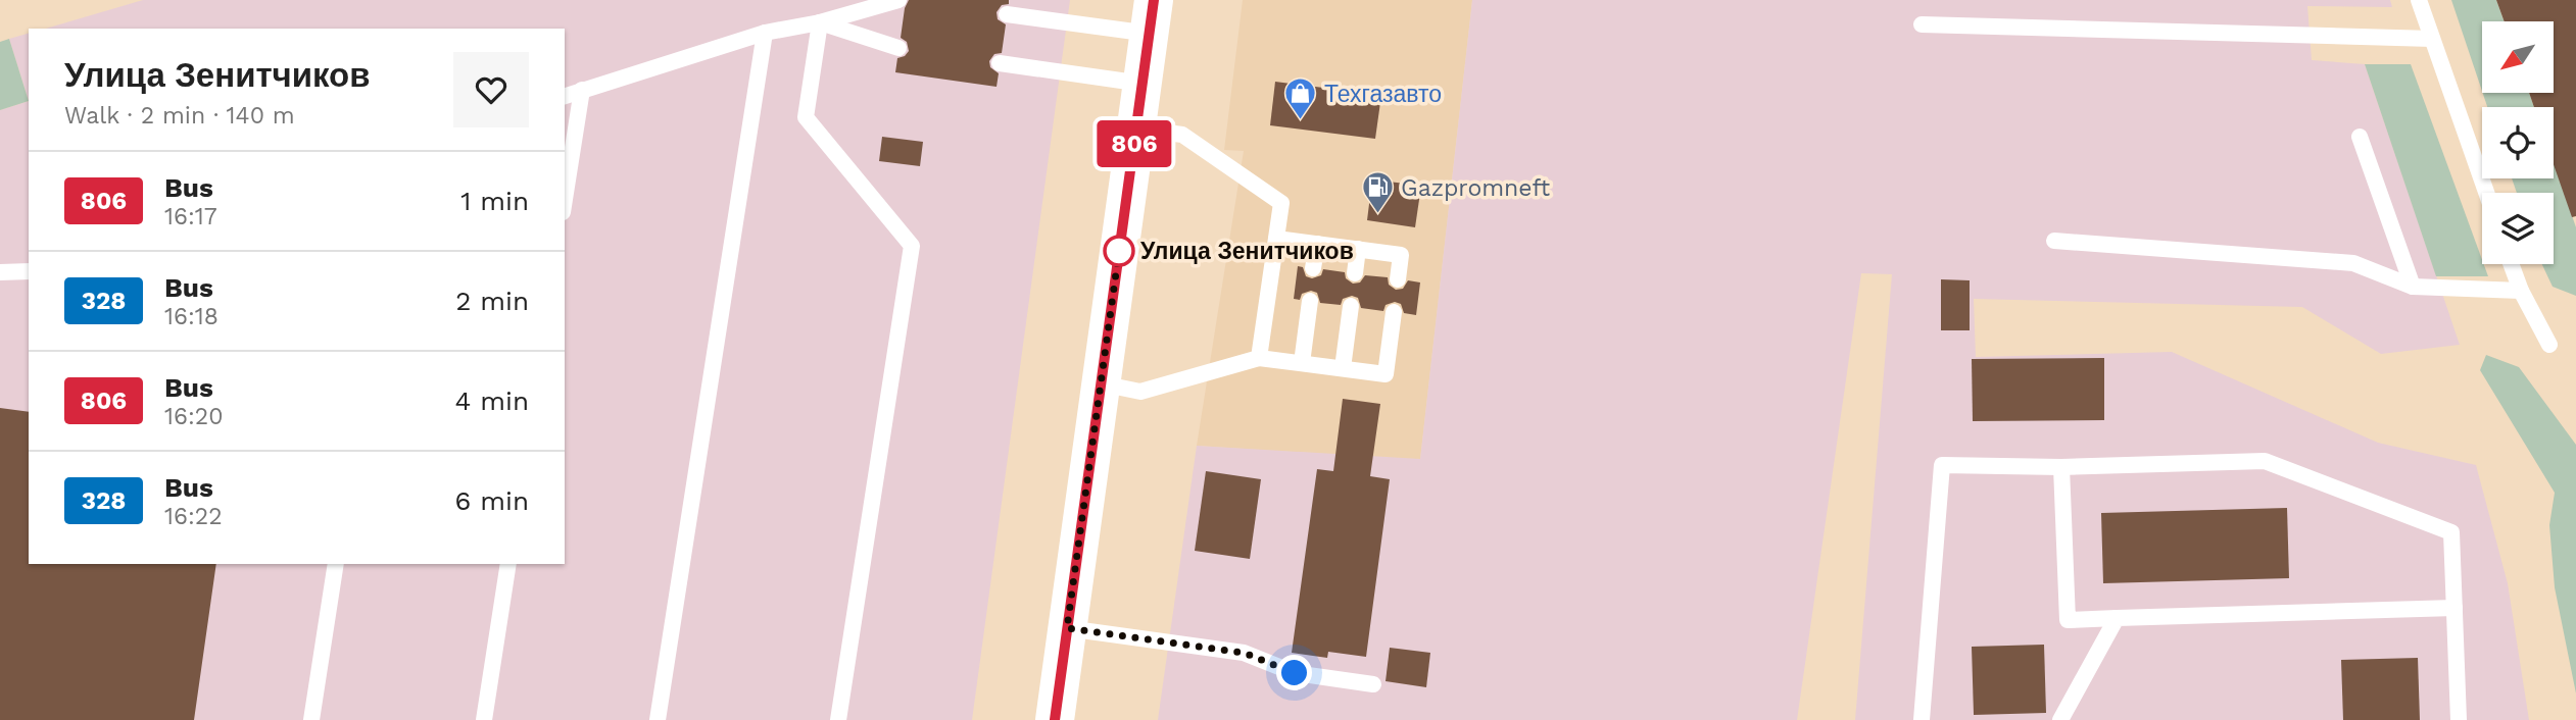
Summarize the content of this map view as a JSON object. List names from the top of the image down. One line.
{"places":{"shop":["Техгазавто"],"fuel station":["Gazpromneft"],"other":["Улица Зенитчиков"]},"lines":["bus line 806"],"north":"bottom left","page":{"on_map":"806","heading":["Улица Зенитчиков","Walk · 2 min · 140 m"],"list":[{"mark":"806","name":"Bus","note":"16:17","value":"1 min"},{"mark":"328","name":"Bus","note":"16:18","value":"2 min"},{"mark":"806","name":"Bus","note":"16:20","value":"4 min"},{"mark":"328","name":"Bus","note":"16:22","value":"6 min"}]}}
